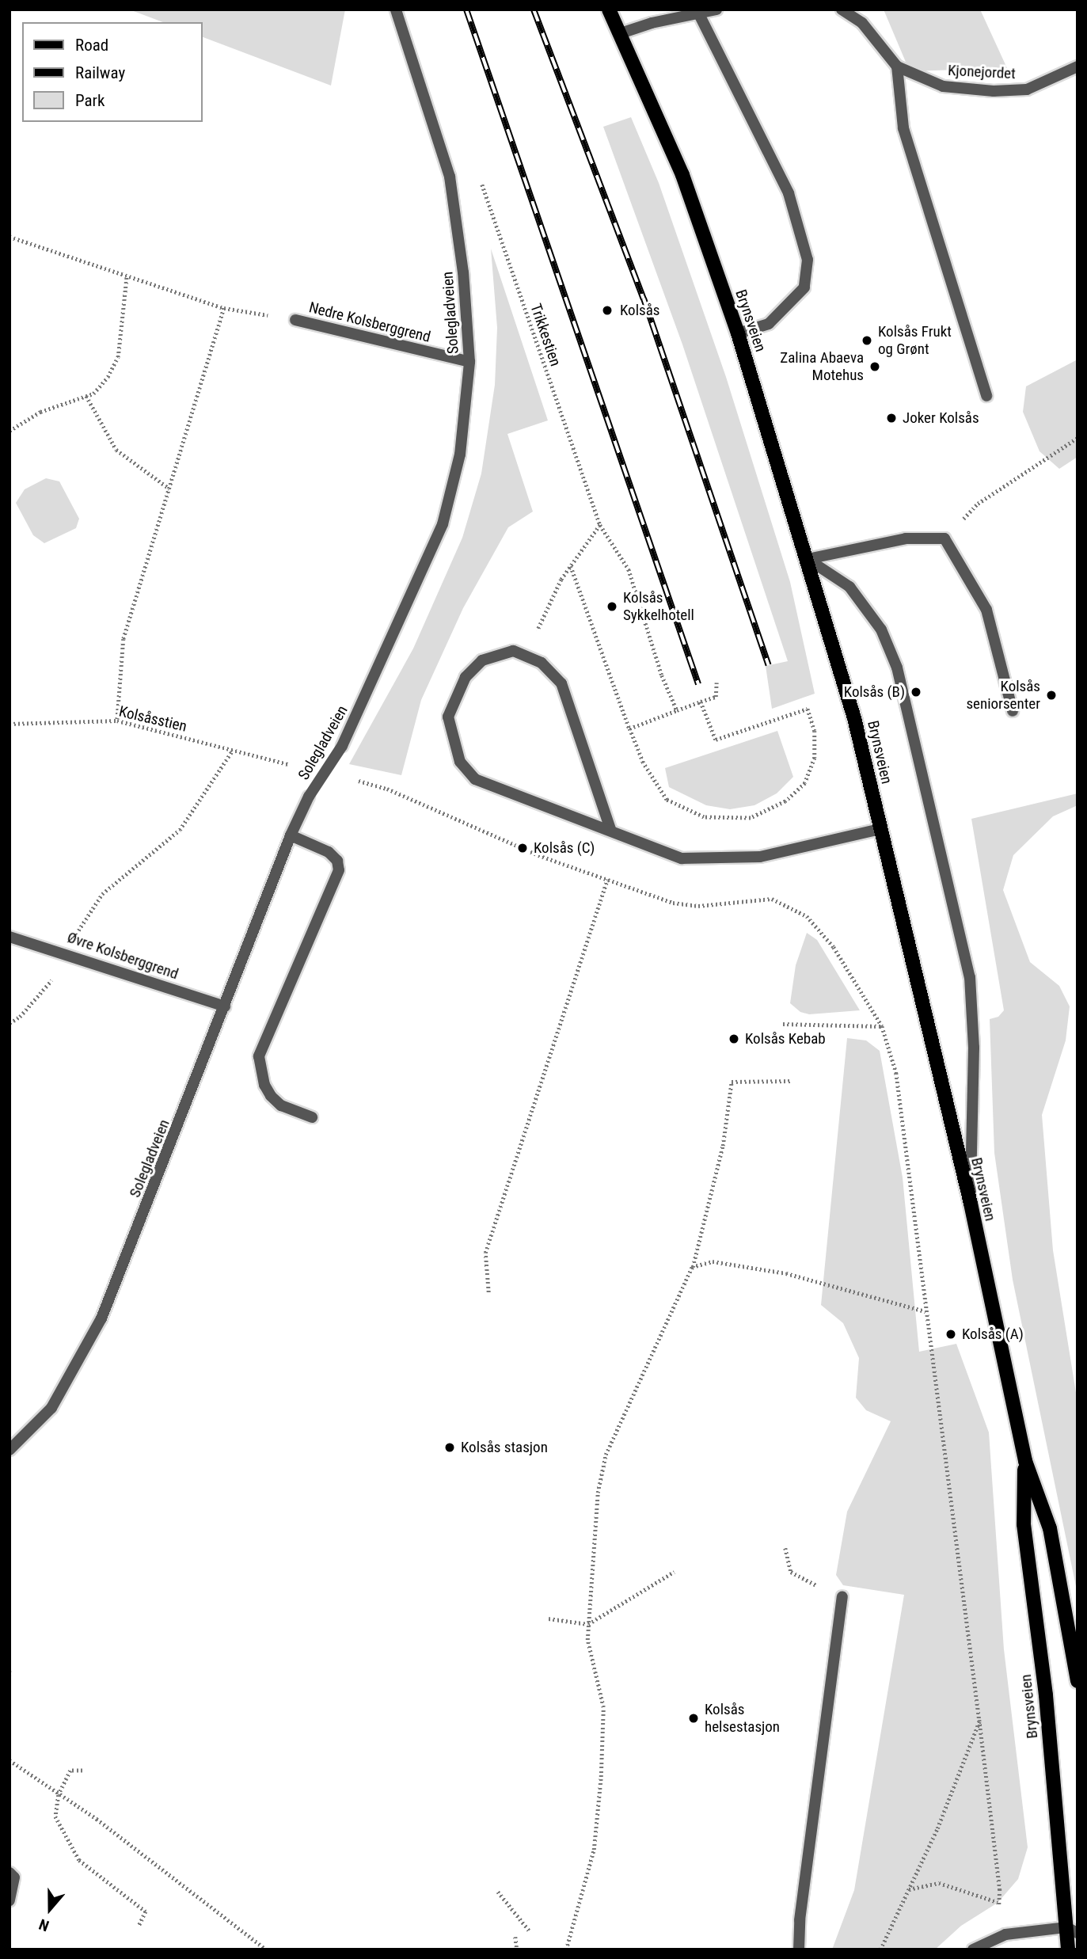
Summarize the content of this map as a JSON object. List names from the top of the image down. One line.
{"streets":{"main road":["Brynsveien"],"street":["Kjonejordet","Solegladveien","Nedre Kolsberggrend","Øvre Kolsberggrend"],"path":["Trikkestien","Kolsåsstien"]},"crossings":[["Solegladveien","Nedre Kolsberggrend"],["Solegladveien","Øvre Kolsberggrend"]],"places":["Kolsås","Kolsås Frukt og Grønt","Zalina Abaeva Motehus","Joker Kolsås","Kolsås Sykkelhotell","Kolsås (B)","Kolsås seniorsenter","Kolsås (C)","Kolsås Kebab","Kolsås (A)","Kolsås stasjon","Kolsås helsestasjon"],"legend":["Road","Railway","Park"],"north":"bottom"}
